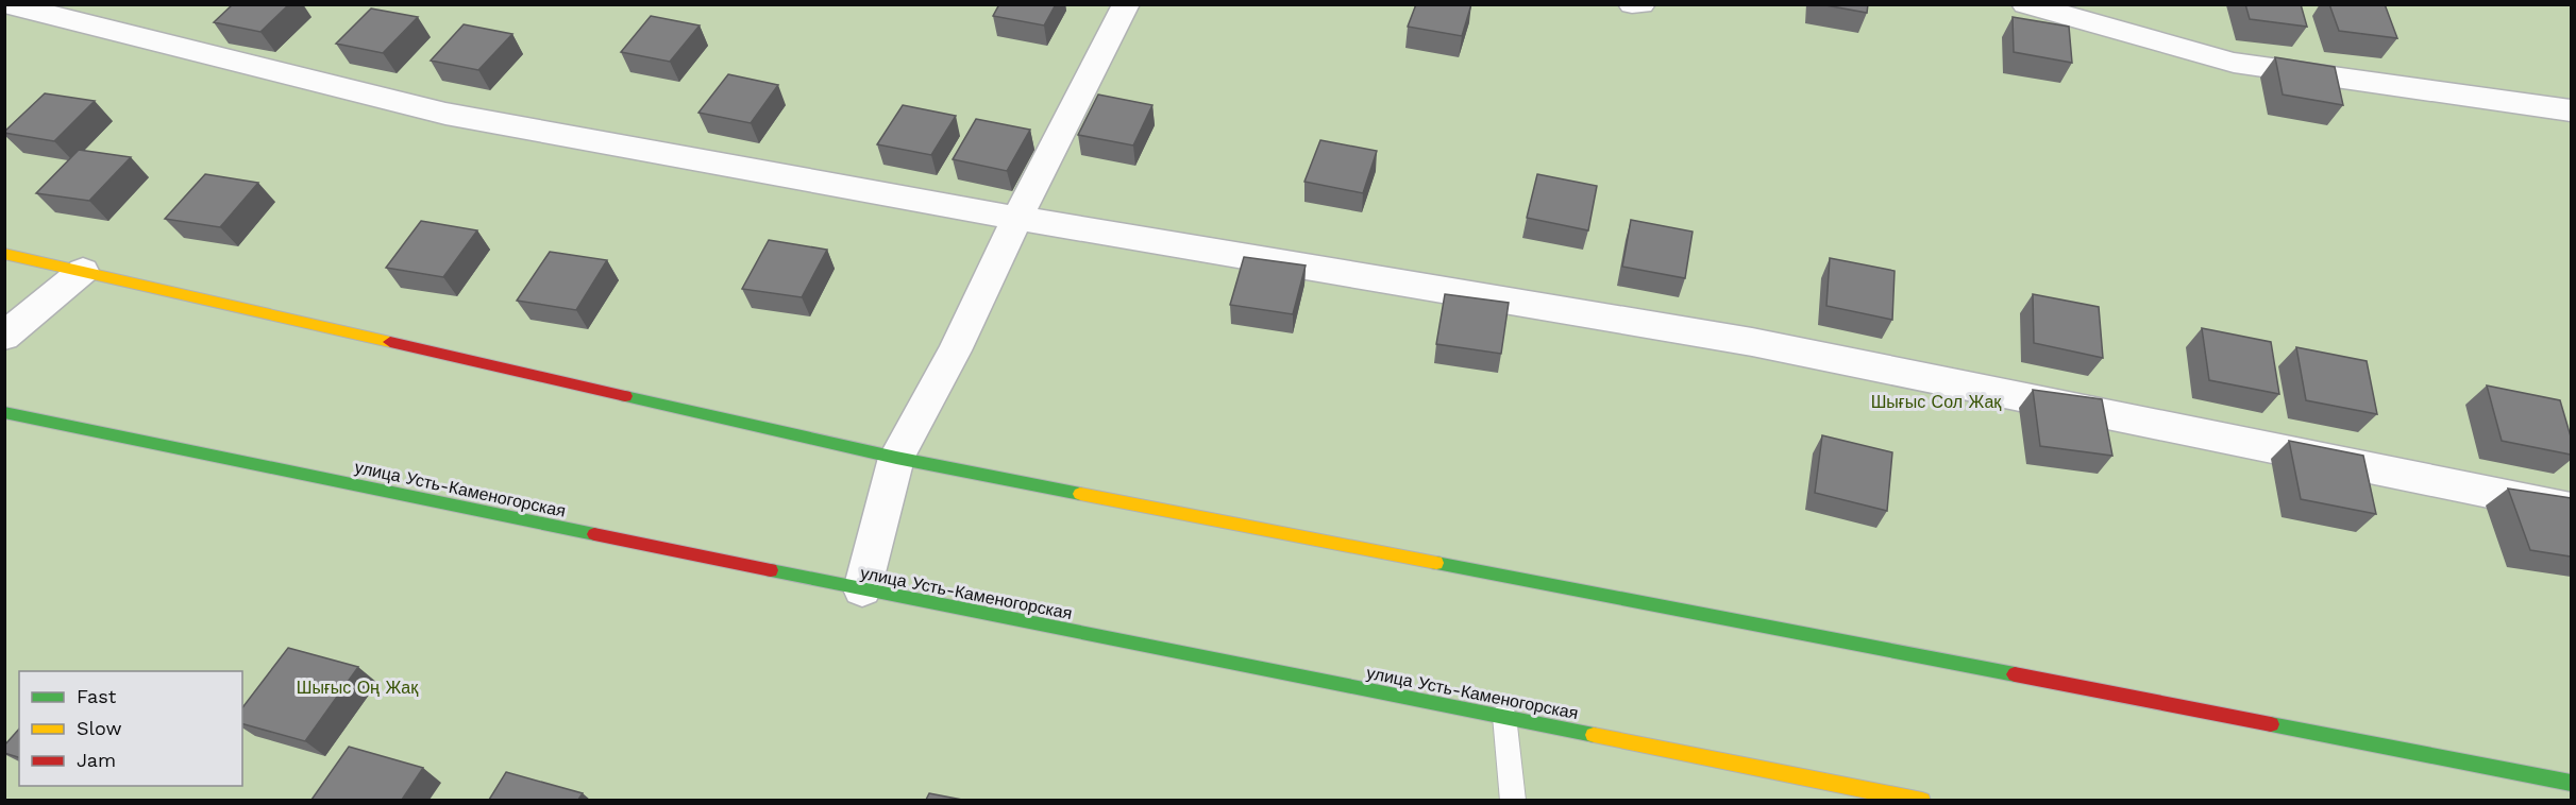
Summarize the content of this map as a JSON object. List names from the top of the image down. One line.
{"streets":{"street":["улица Усть-Каменогорская"]},"parks":["Шығыс Сол Жақ","Шығыс Оң Жақ"],"legend":["Fast","Slow","Jam"]}
